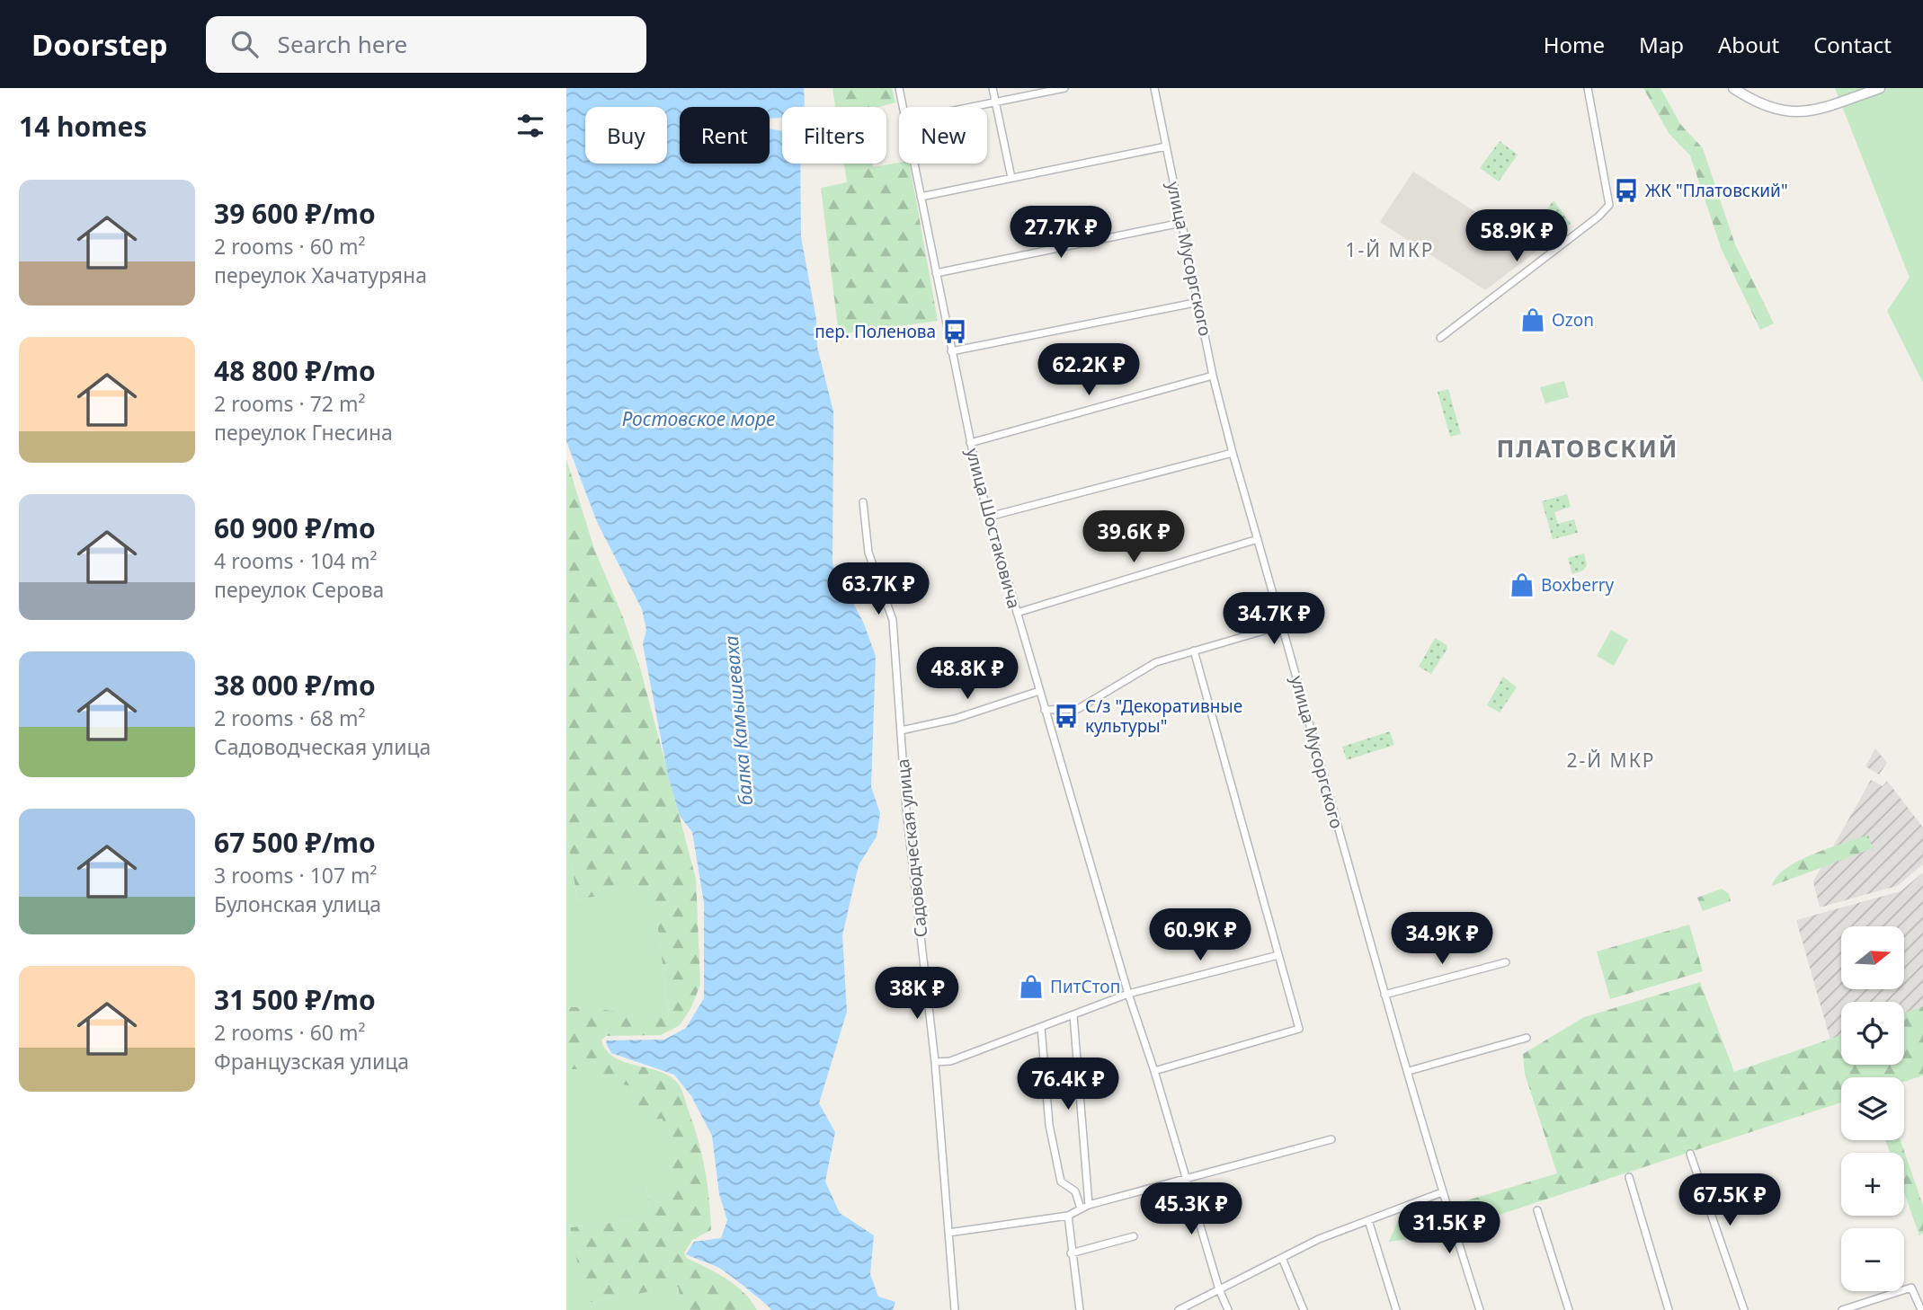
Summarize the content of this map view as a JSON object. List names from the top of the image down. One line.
{"streets":{"street":["улица Мусоргского","улица Шостаковича","Садоводческая улица"]},"districts":["1-Й МКР","ПЛАТОВСКИЙ","2-Й МКР"],"water":["Ростовское море","балка Камышеваха"],"places":{"bus stop":["ЖК \"Платовский\"","пер. Поленова","С/з \"Декоративные культуры\""],"shop":["Ozon","Boxberry","ПитСтоп"]},"north":"right","page":{"header":"Doorstep","search":"Search here","nav":["Home","Map","About","Contact"],"heading":"14 homes","chip":["Buy","Rent","Filters","New"],"list":[{"name":"39 600 ₽/mo","note":"2 rooms · 60 m² · переулок Хачатуряна"},{"name":"48 800 ₽/mo","note":"2 rooms · 72 m² · переулок Гнесина"},{"name":"60 900 ₽/mo","note":"4 rooms · 104 m² · переулок Серова"},{"name":"38 000 ₽/mo","note":"2 rooms · 68 m² · Садоводческая улица"},{"name":"67 500 ₽/mo","note":"3 rooms · 107 m² · Булонская улица"},{"name":"31 500 ₽/mo","note":"2 rooms · 60 m² · Французская улица"}],"price":["27.7K ₽","58.9K ₽","62.2K ₽","39.6K ₽","63.7K ₽","34.7K ₽","48.8K ₽","60.9K ₽","34.9K ₽","38K ₽","76.4K ₽","67.5K ₽","45.3K ₽","31.5K ₽"],"map_buttons":["+","−"]}}
